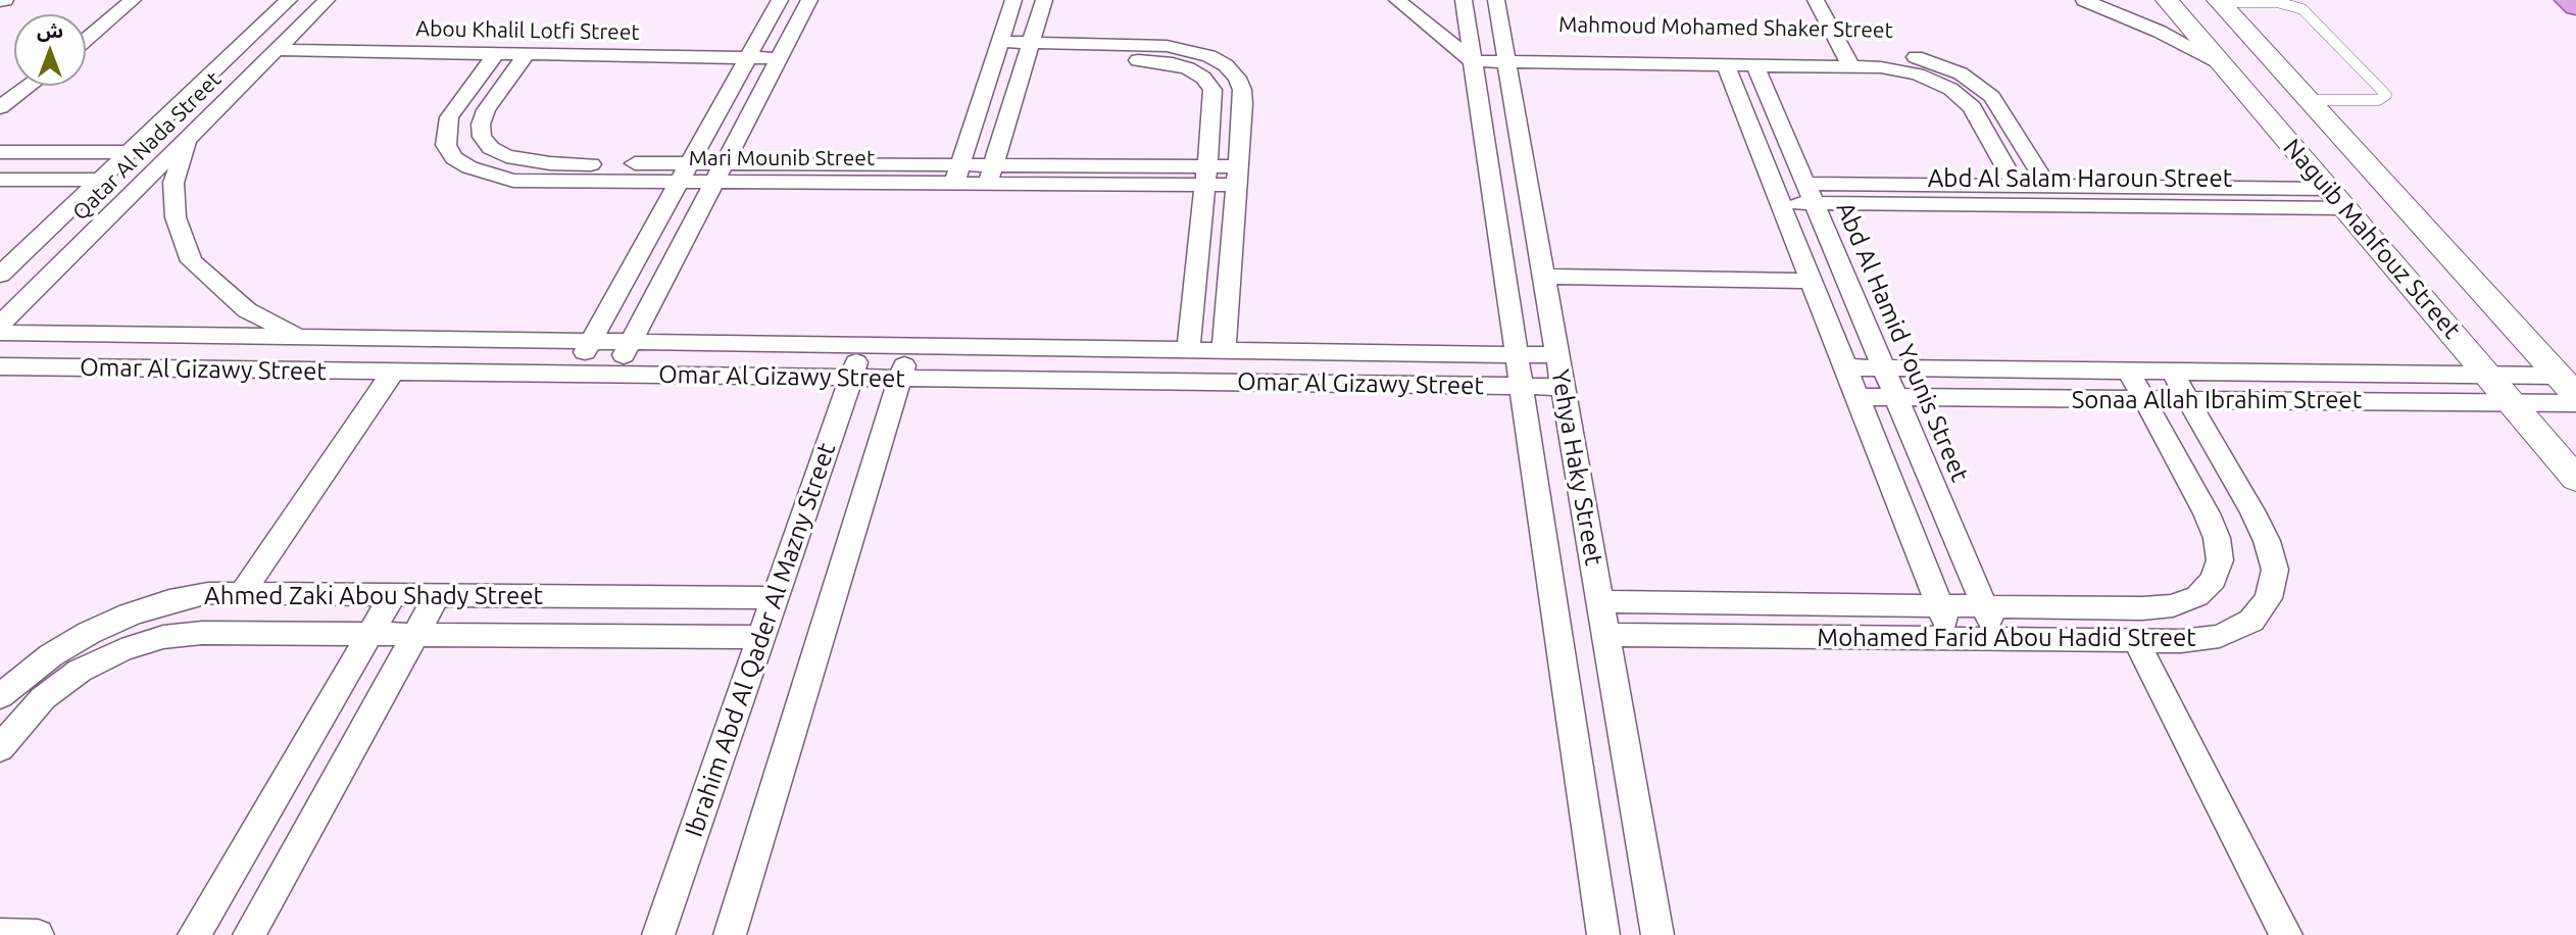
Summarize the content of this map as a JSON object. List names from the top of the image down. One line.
{"streets":{"street":["Mahmoud Mohamed Shaker Street","Abou Khalil Lotfi Street","Qatar Al Nada Street","Mari Mounib Street","Abd Al Salam Haroun Street","Naguib Mahfouz Street","Abd Al Hamid Younis Street","Omar Al Gizawy Street","Sonaa Allah Ibrahim Street","Yehya Haky Street","Ahmed Zaki Abou Shady Street","Mohamed Farid Abou Hadid Street","Ibrahim Abd Al Qader Al Mazny Street"]},"crossings":[["Mahmoud Mohamed Shaker Street","Abd Al Salam Haroun Street"],["Mahmoud Mohamed Shaker Street","Abd Al Hamid Younis Street"],["Mahmoud Mohamed Shaker Street","Yehya Haky Street"],["Abou Khalil Lotfi Street","Qatar Al Nada Street"],["Abou Khalil Lotfi Street","Mari Mounib Street"],["Abd Al Salam Haroun Street","Naguib Mahfouz Street"],["Abd Al Salam Haroun Street","Abd Al Hamid Younis Street"],["Naguib Mahfouz Street","Sonaa Allah Ibrahim Street"],["Abd Al Hamid Younis Street","Sonaa Allah Ibrahim Street"],["Abd Al Hamid Younis Street","Mohamed Farid Abou Hadid Street"],["Omar Al Gizawy Street","Yehya Haky Street"],["Omar Al Gizawy Street","Ibrahim Abd Al Qader Al Mazny Street"],["Sonaa Allah Ibrahim Street","Mohamed Farid Abou Hadid Street"],["Yehya Haky Street","Mohamed Farid Abou Hadid Street"],["Ahmed Zaki Abou Shady Street","Ibrahim Abd Al Qader Al Mazny Street"]],"north":"top"}
